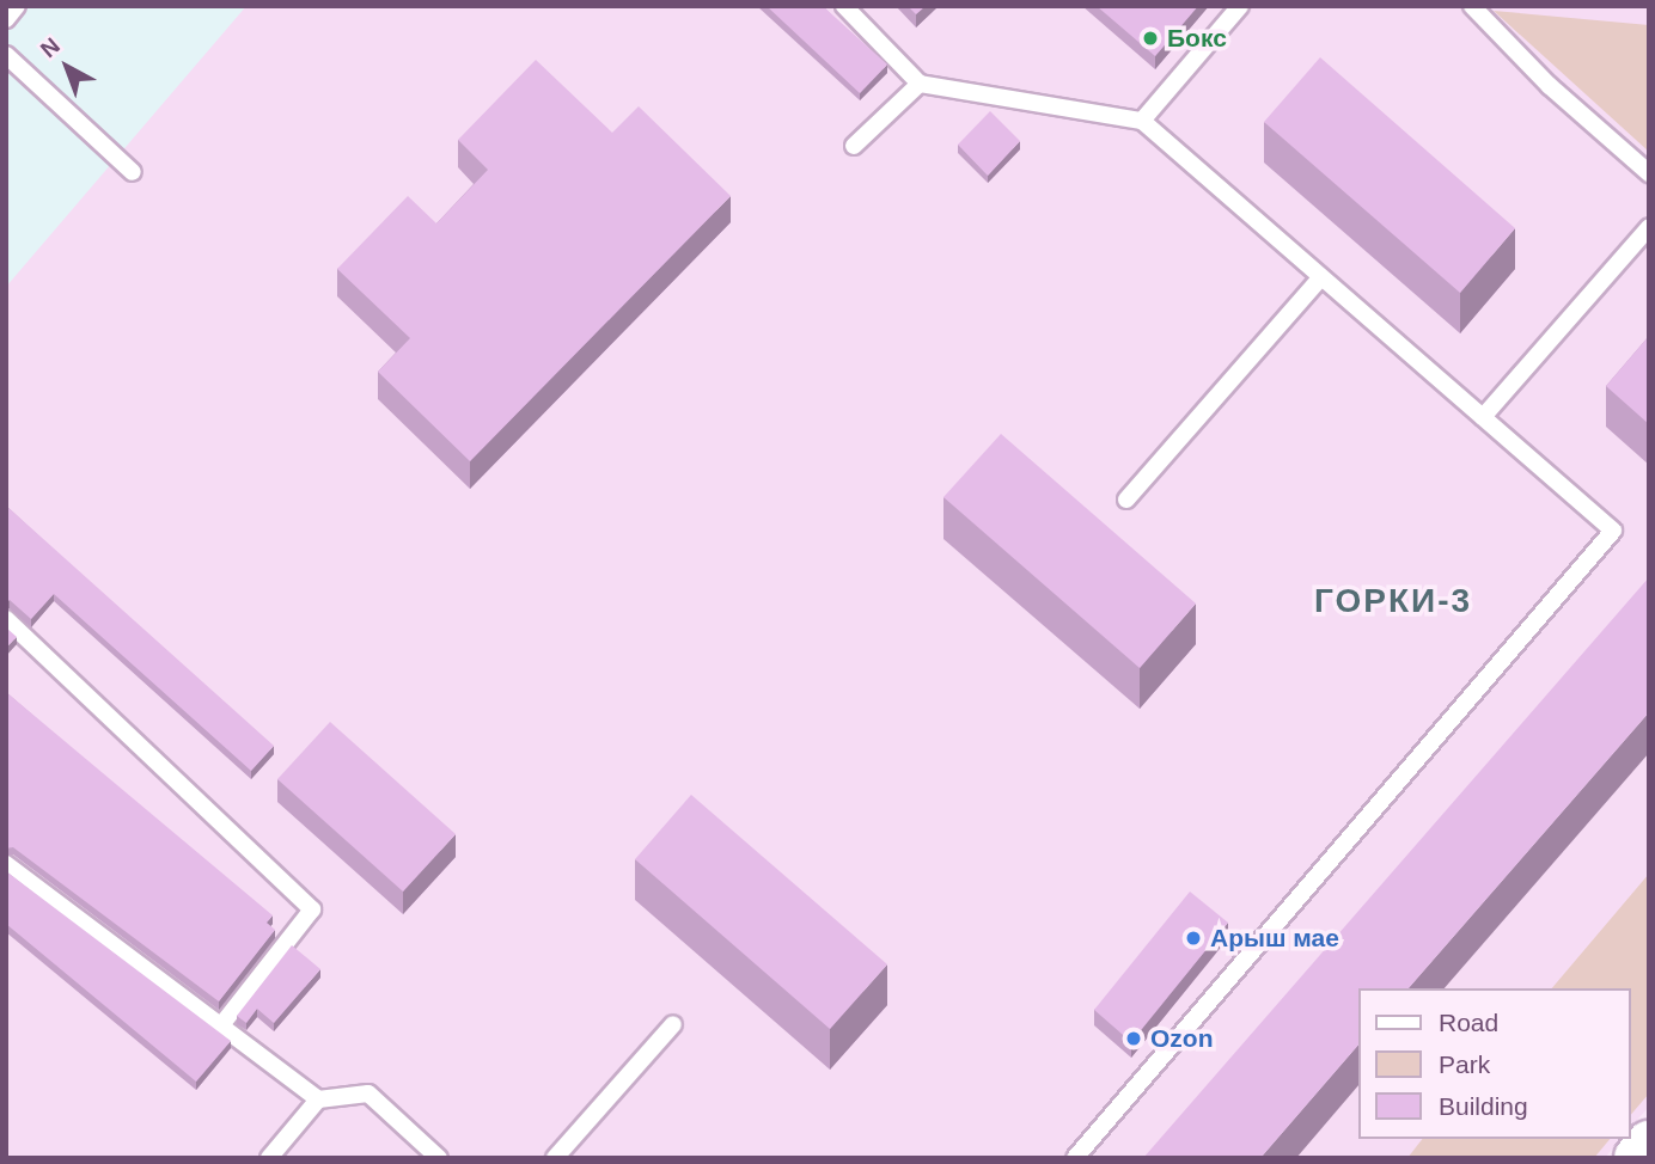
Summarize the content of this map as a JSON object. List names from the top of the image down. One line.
{"districts":["ГОРКИ-3"],"places":["Бокс","Арыш мае","Ozon"],"legend":["Road","Park","Building"],"north":"top left"}
